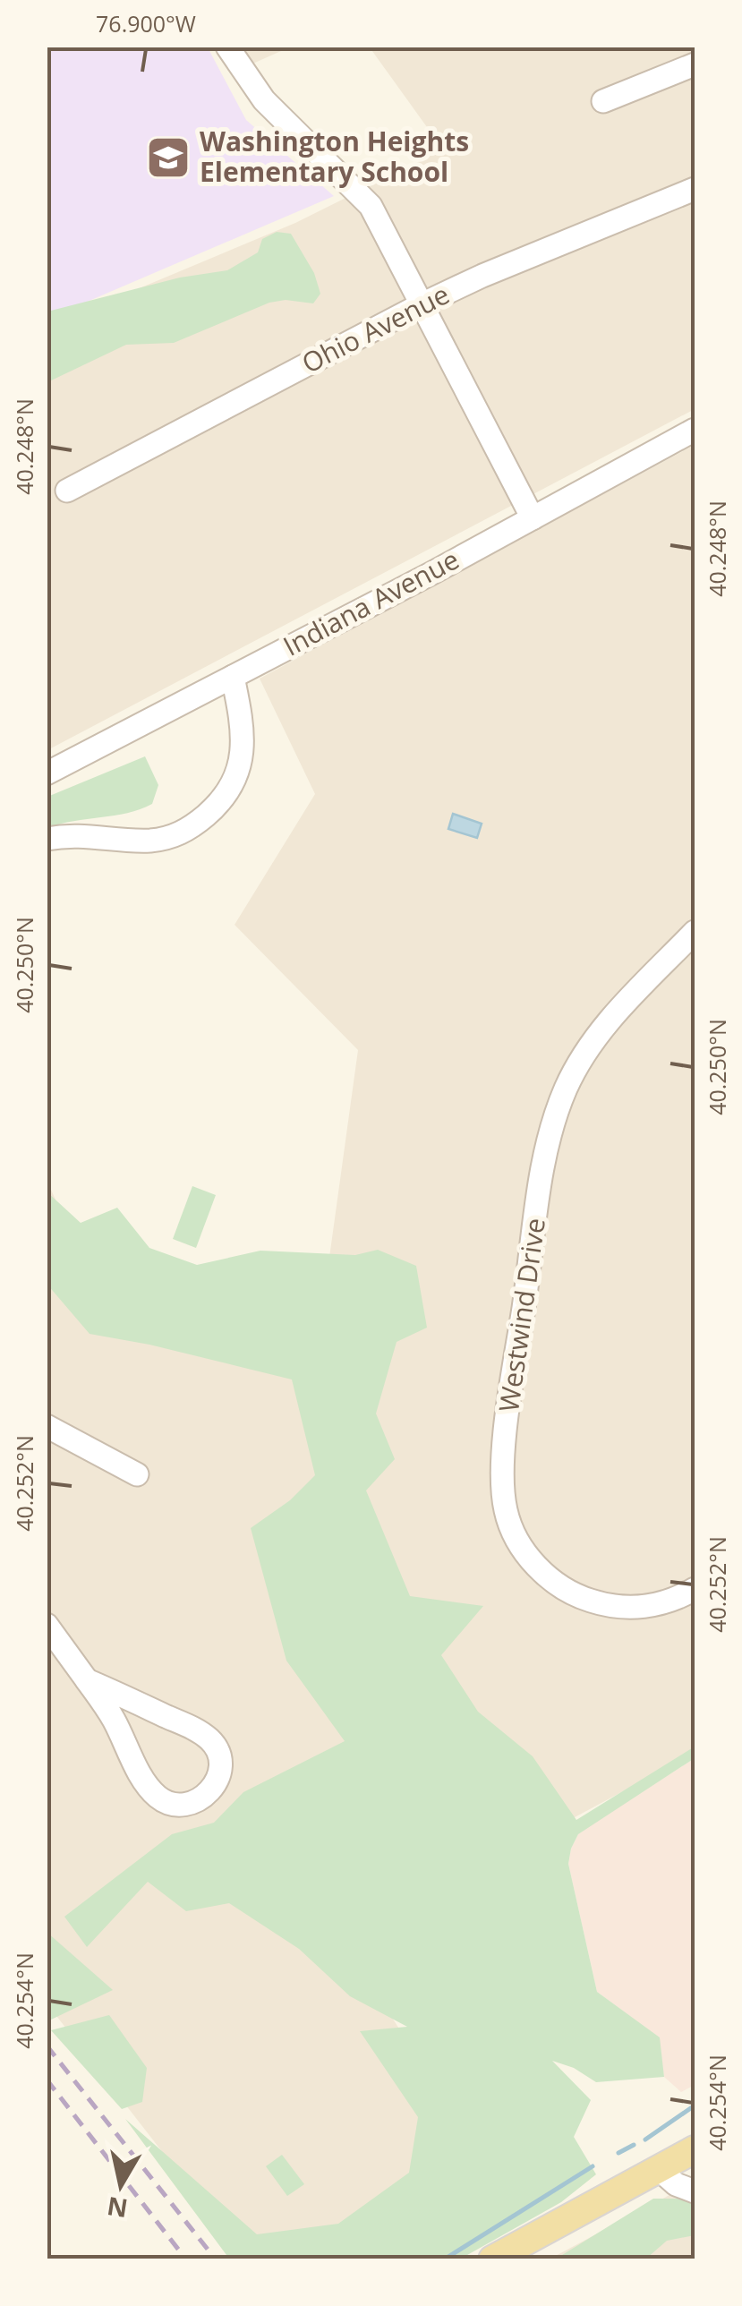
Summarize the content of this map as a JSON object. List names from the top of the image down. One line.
{"streets":{"street":["Ohio Avenue","Indiana Avenue","Westwind Drive"]},"places":{"school or university":["Washington Heights Elementary School"]},"north":"bottom","coordinates":["76.900°W","40.248°N","40.250°N","40.252°N","40.254°N"]}
